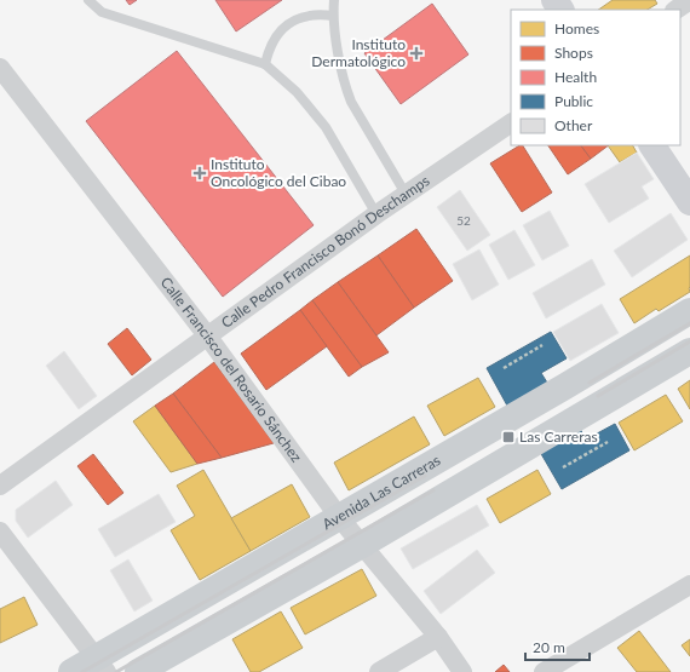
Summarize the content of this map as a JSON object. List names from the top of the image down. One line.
{"streets":{"main road":["Avenida Las Carreras"],"street":["Calle Pedro Francisco Bonó Deschamps","Calle Francisco del Rosario Sánchez"]},"crossings":[["Calle Pedro Francisco Bonó Deschamps","Calle Francisco del Rosario Sánchez"],["Calle Francisco del Rosario Sánchez","Avenida Las Carreras"]],"places":{"health":["Instituto Dermatológico","Instituto Oncológico del Cibao"],"transit":["Las Carreras"]},"house_numbers":["52"],"legend":["Homes","Shops","Health","Public","Other"],"scale_bar":"20 m"}
